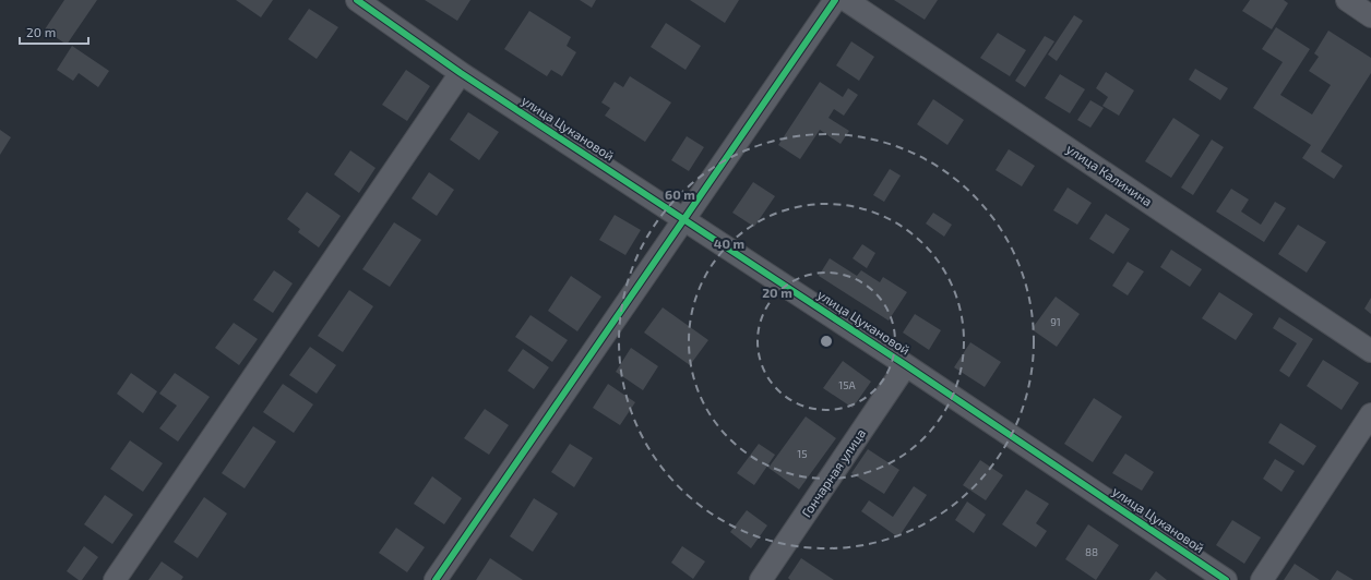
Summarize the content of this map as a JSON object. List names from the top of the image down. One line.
{"streets":{"street":["улица Цукановой","улица Калинина","Гончарная улица"]},"crossings":[["улица Цукановой","Гончарная улица"]],"house_numbers":["91","15А","15","88"],"scale_bar":"20 m","rings":["60 m","40 m","20 m"]}
